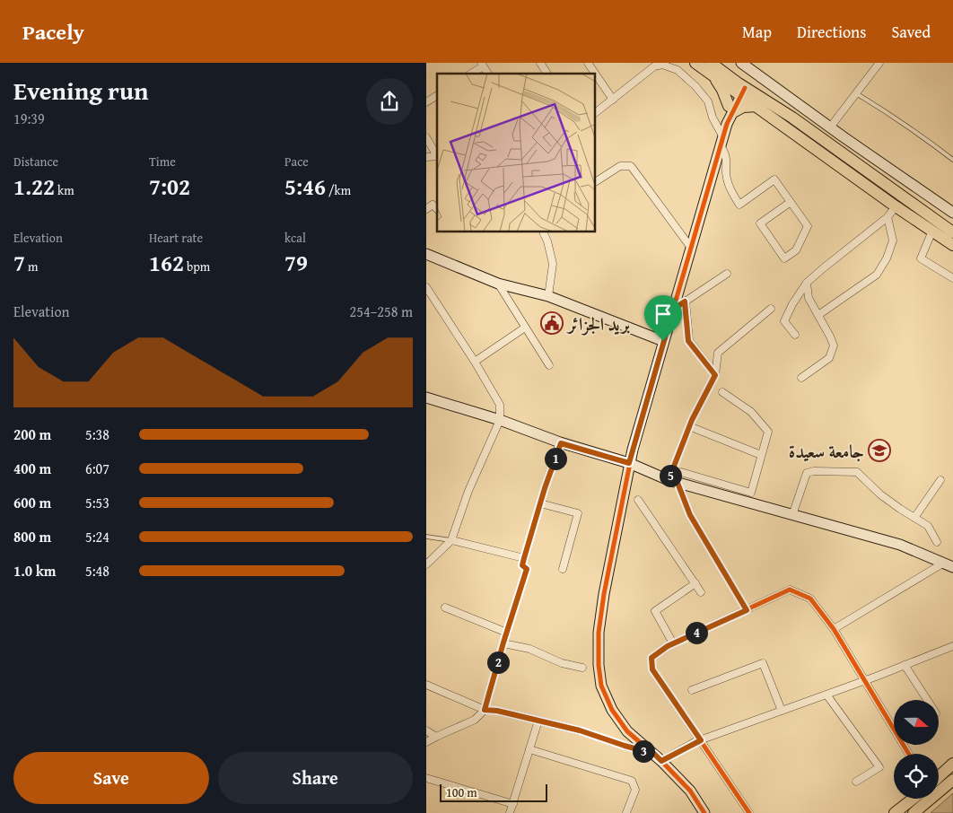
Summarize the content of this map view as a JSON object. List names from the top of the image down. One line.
{"places":{"public building":["بريد الجزائر"],"school or university":["جامعة سعيدة"]},"scale_bar":"100 m","north":"right","page":{"header":"Pacely","nav":["Map","Directions","Saved"],"heading":["Evening run","19:39"],"stats":[["Distance","1.22 km"],["Time","7:02"],["Pace","5:46 /km"],["Elevation","7 m"],["Heart rate","162 bpm"],["kcal","79"]],"chart":["Elevation","254–258 m"],"list":[{"name":"200 m","note":"5:38"},{"name":"400 m","note":"6:07"},{"name":"600 m","note":"5:53"},{"name":"800 m","note":"5:24"},{"name":"1.0 km","note":"5:48"}],"pins":["1","5","4","2","3"],"buttons":["Save","Share"],"scale":"100 m"}}
